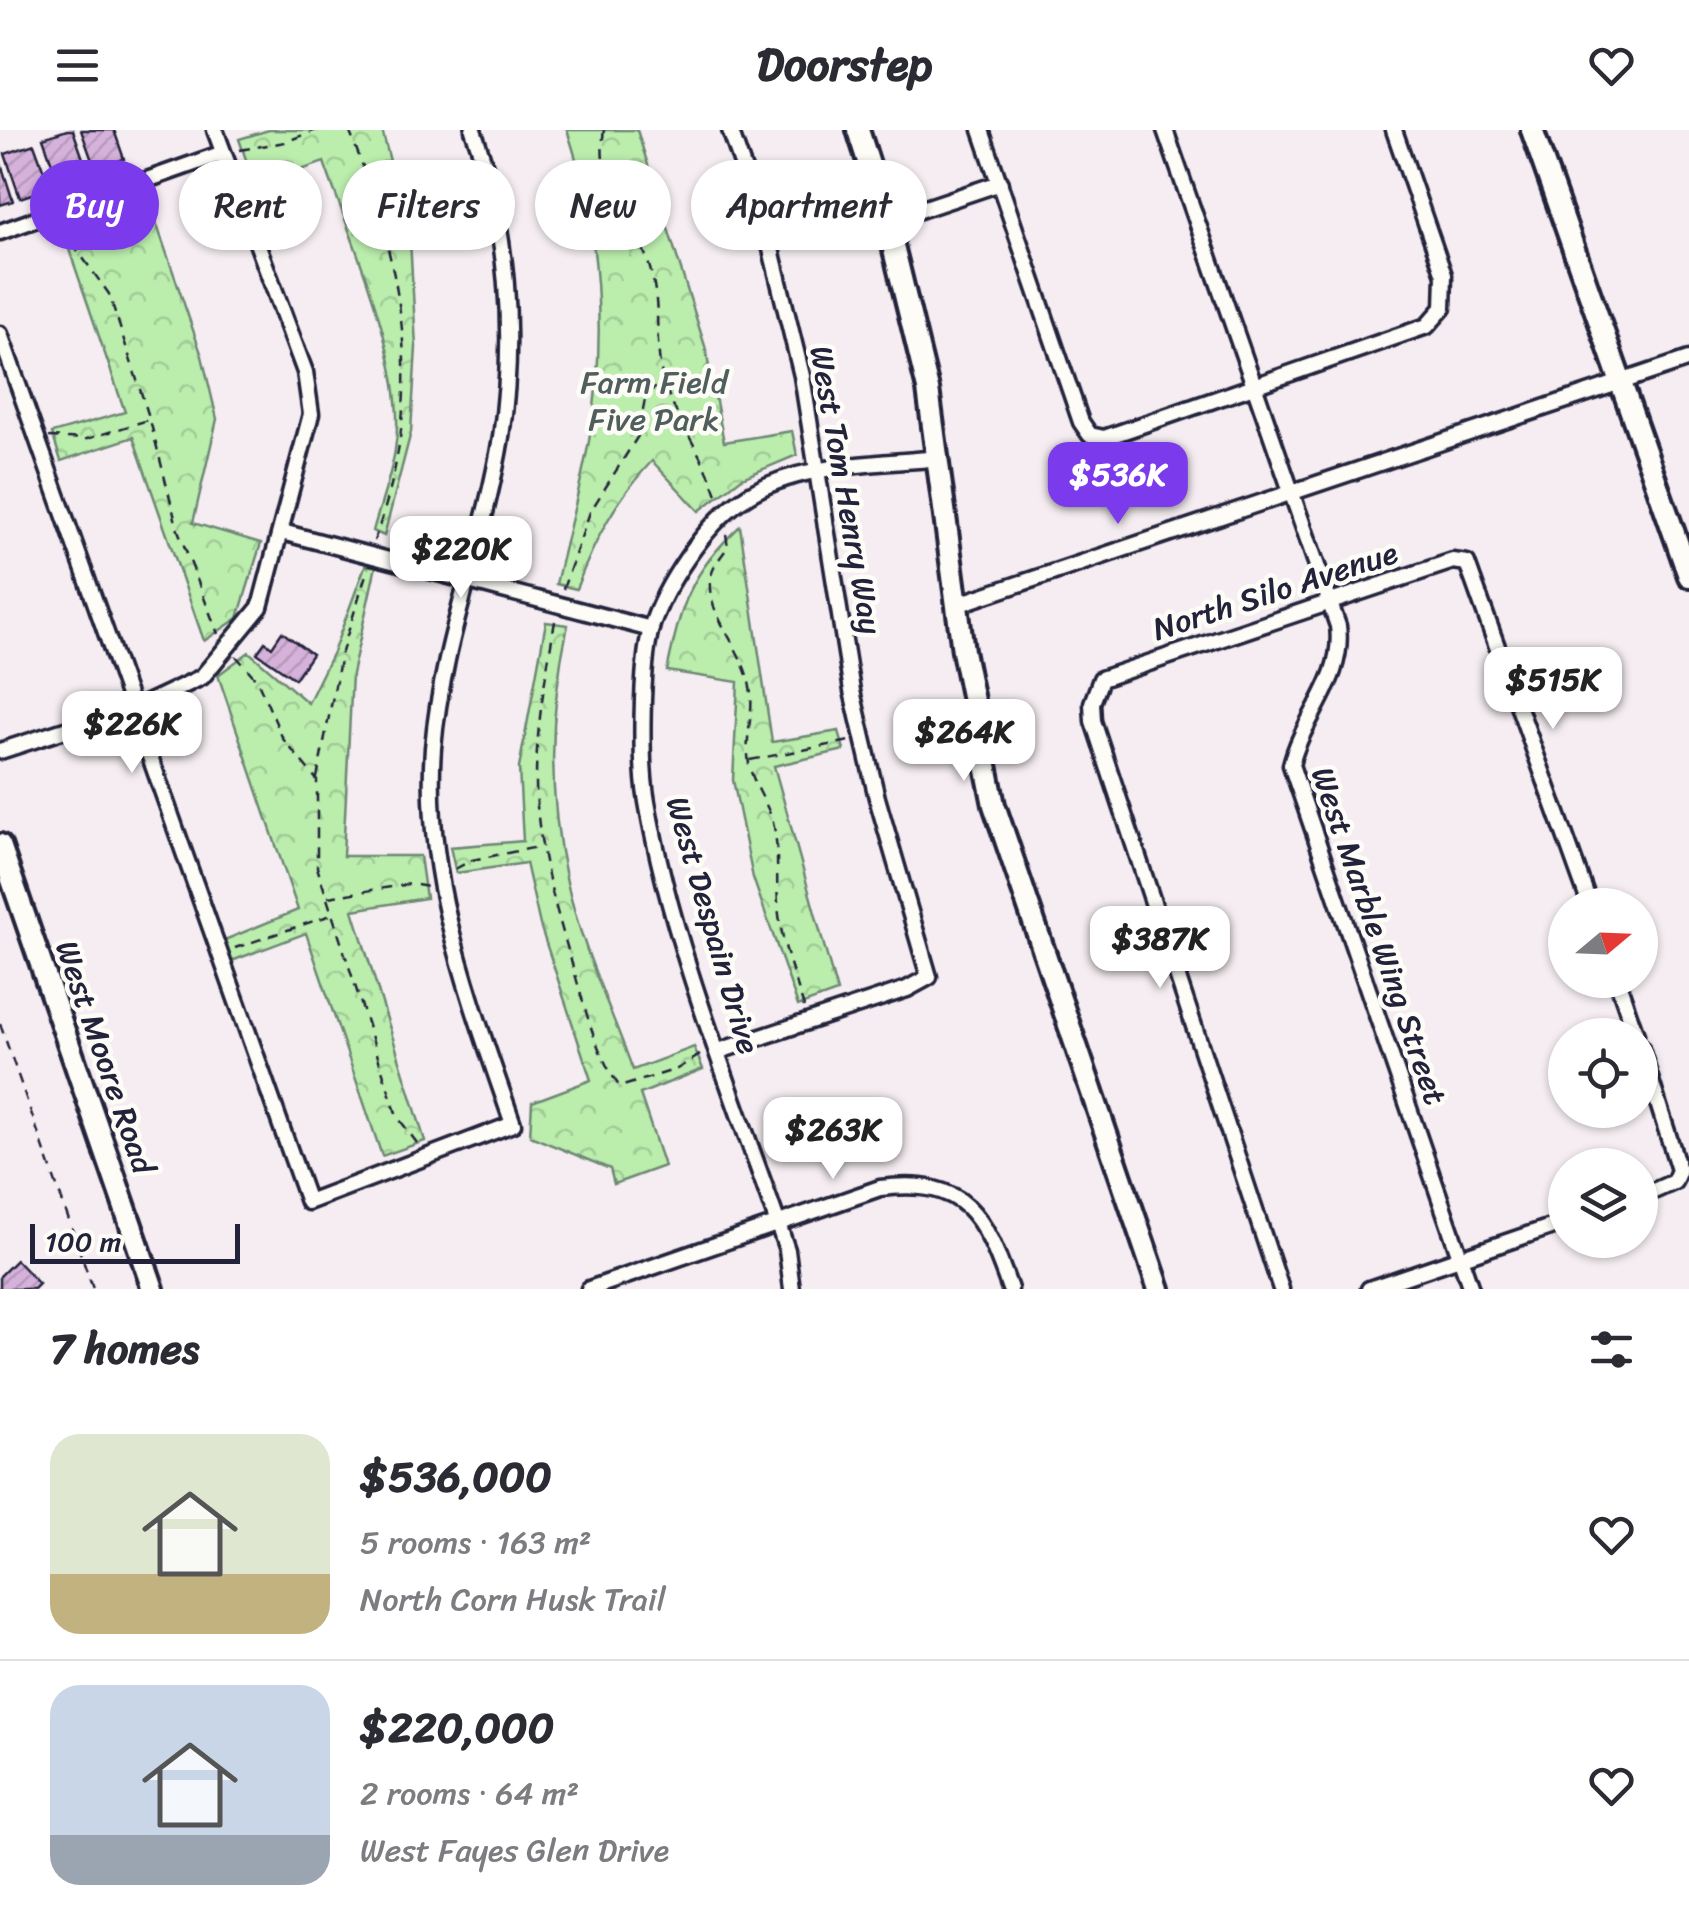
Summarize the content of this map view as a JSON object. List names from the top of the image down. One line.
{"streets":{"street":["West Tom Henry Way","North Silo Avenue","West Despain Drive","West Marble Wing Street","West Moore Road"]},"crossings":[["West Tom Henry Way","West Despain Drive"],["North Silo Avenue","West Marble Wing Street"]],"parks":["Farm Field Five Park"],"scale_bar":"100 m","north":"right","page":{"header":"Doorstep","chip":["Buy","Rent","Filters","New","Apartment"],"price":["$536K","$220K","$515K","$226K","$264K","$387K","$263K"],"scale":"100 m","heading":"7 homes","list":[{"name":"$536,000","note":"5 rooms · 163 m² · North Corn Husk Trail"},{"name":"$220,000","note":"2 rooms · 64 m² · West Fayes Glen Drive"}]}}
